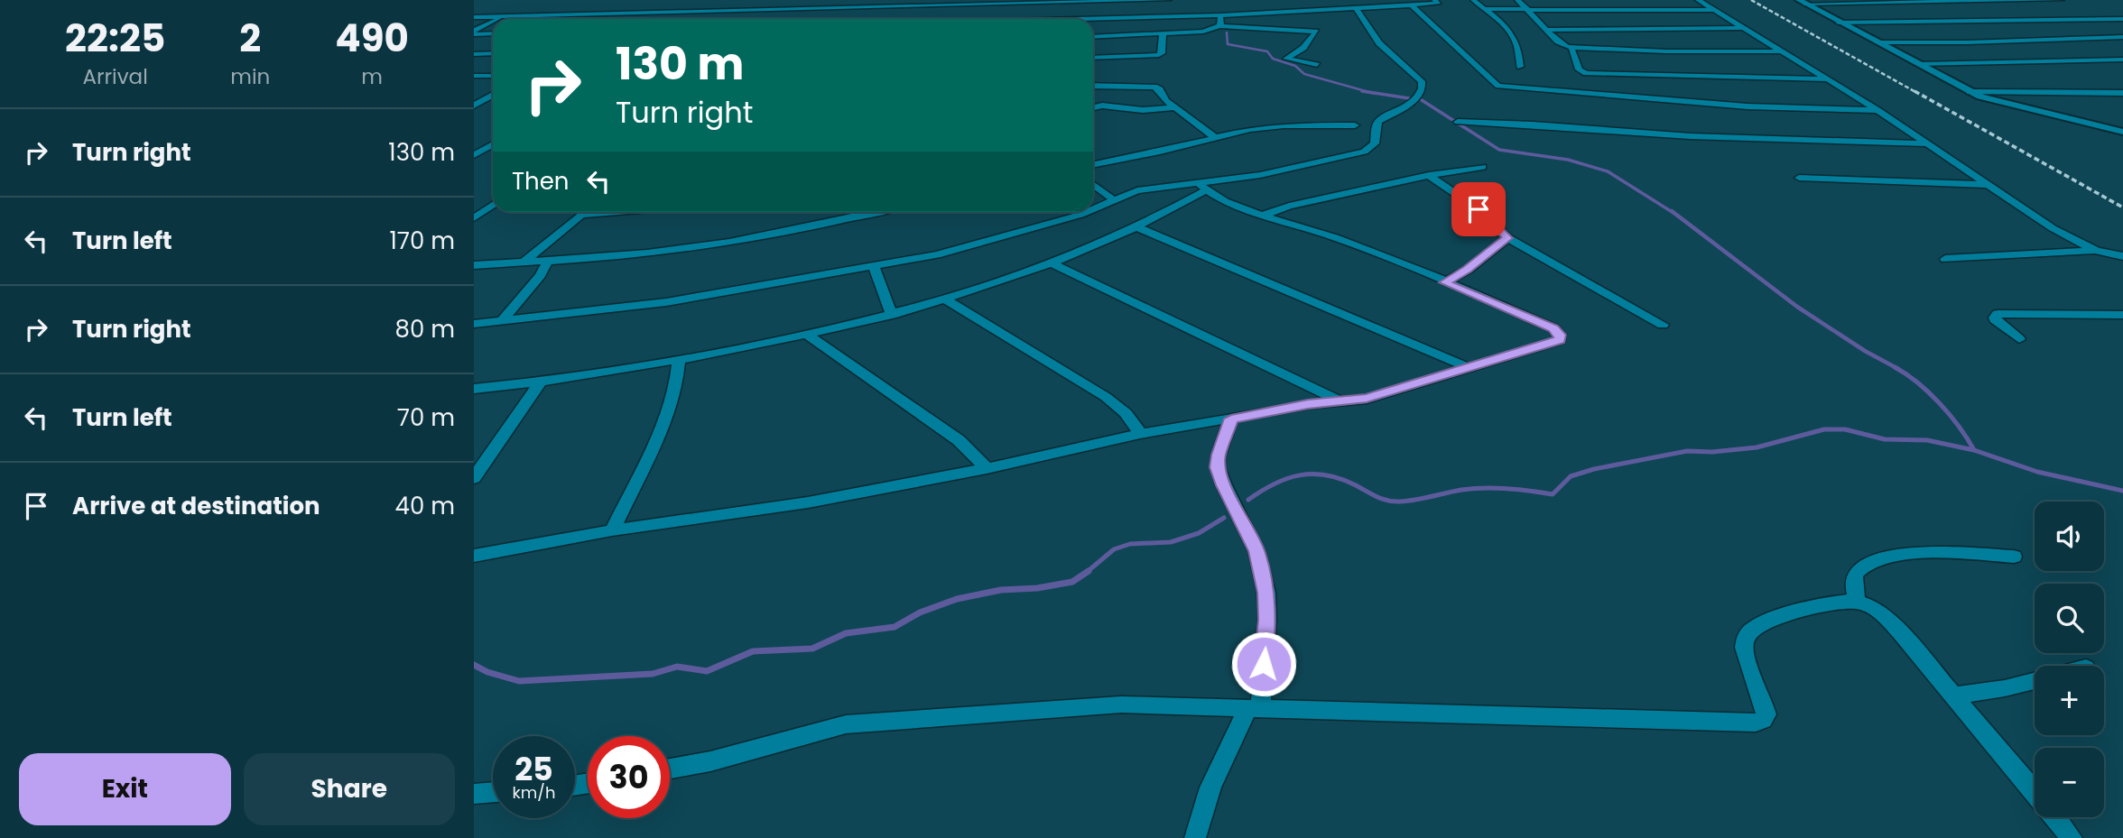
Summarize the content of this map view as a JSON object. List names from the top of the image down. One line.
{"page":{"eta":["22:25","Arrival","2","min","490","m"],"turn":["130 m","Turn right"],"list":[{"name":"Turn right","value":"130 m"},{"name":"Turn left","value":"170 m"},{"name":"Turn right","value":"80 m"},{"name":"Turn left","value":"70 m"},{"name":"Arrive at destination","value":"40 m"}],"then":"Then","map_buttons":["+","−"],"speed":"25 km/h","limit":"30","buttons":["Exit","Share"]}}
